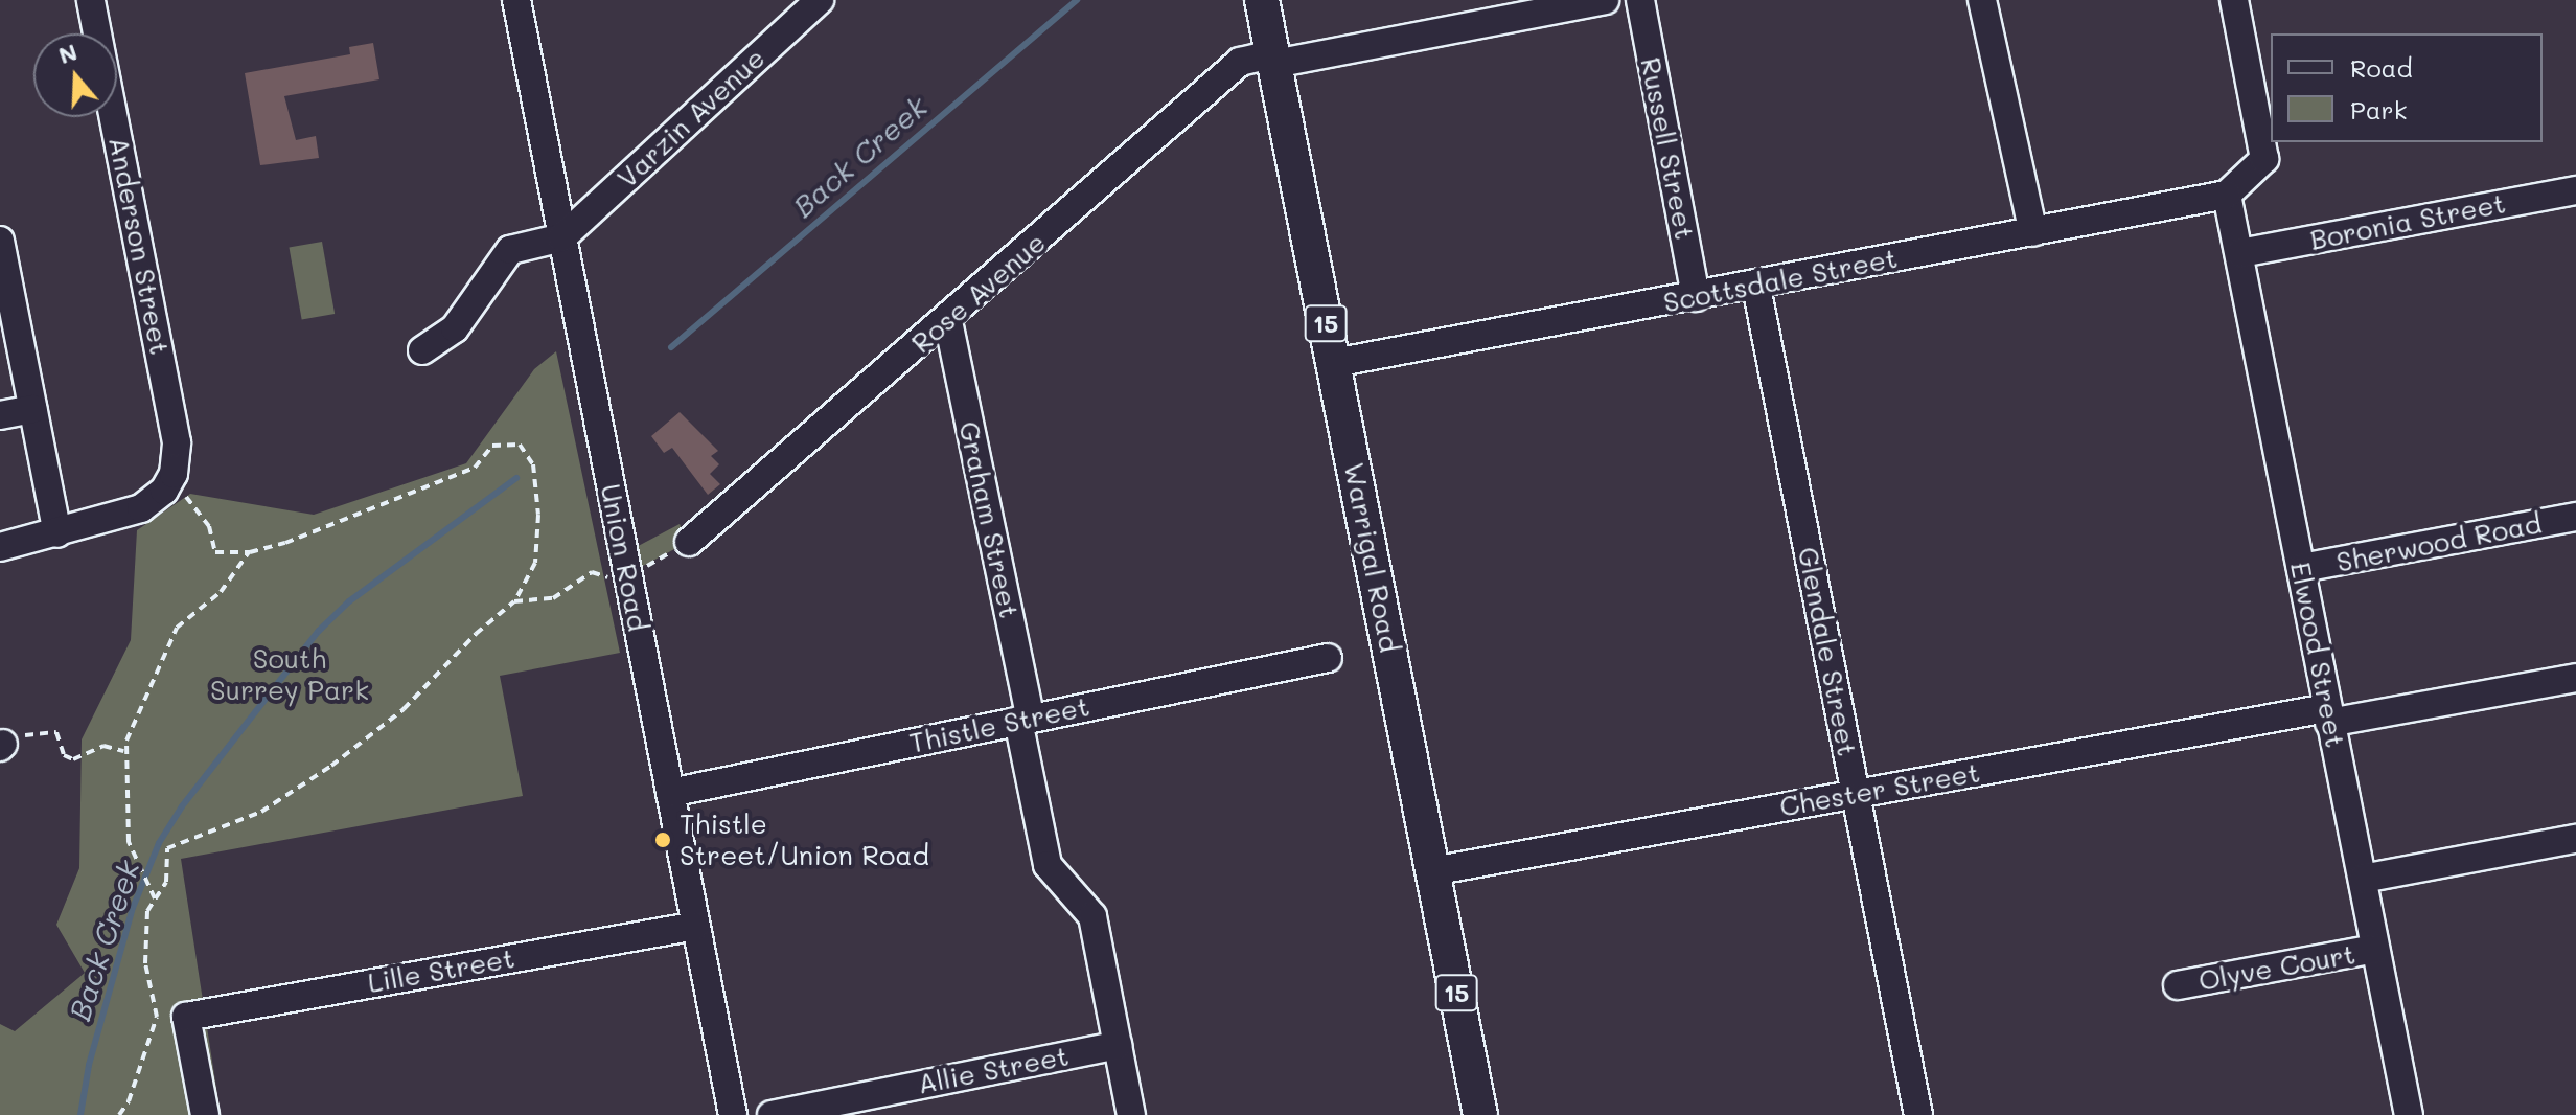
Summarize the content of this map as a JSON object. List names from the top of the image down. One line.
{"streets":{"main road":["15","Warrigal Road"],"street":["Varzin Avenue","Russell Street","Boronia Street","Anderson Street","Scottsdale Street","Rose Avenue","Graham Street","Sherwood Road","Union Road","Glendale Street","Elwood Street","Thistle Street","Chester Street","Olyve Court","Lille Street","Allie Street"]},"crossings":[["Varzin Avenue","Union Road"],["Russell Street","Scottsdale Street"],["Boronia Street","Elwood Street"],["Scottsdale Street","Warrigal Road"],["Scottsdale Street","Glendale Street"],["Scottsdale Street","Elwood Street"],["Rose Avenue","Graham Street"],["Rose Avenue","Warrigal Road"],["Graham Street","Thistle Street"],["Graham Street","Allie Street"],["Sherwood Road","Elwood Street"],["Union Road","Thistle Street"],["Union Road","Lille Street"],["Warrigal Road","Chester Street"],["Glendale Street","Chester Street"],["Elwood Street","Chester Street"],["Elwood Street","Olyve Court"]],"water":["Back Creek"],"parks":["South Surrey Park"],"places":["Thistle Street/Union Road"],"legend":["Road","Park"],"north":"top"}
